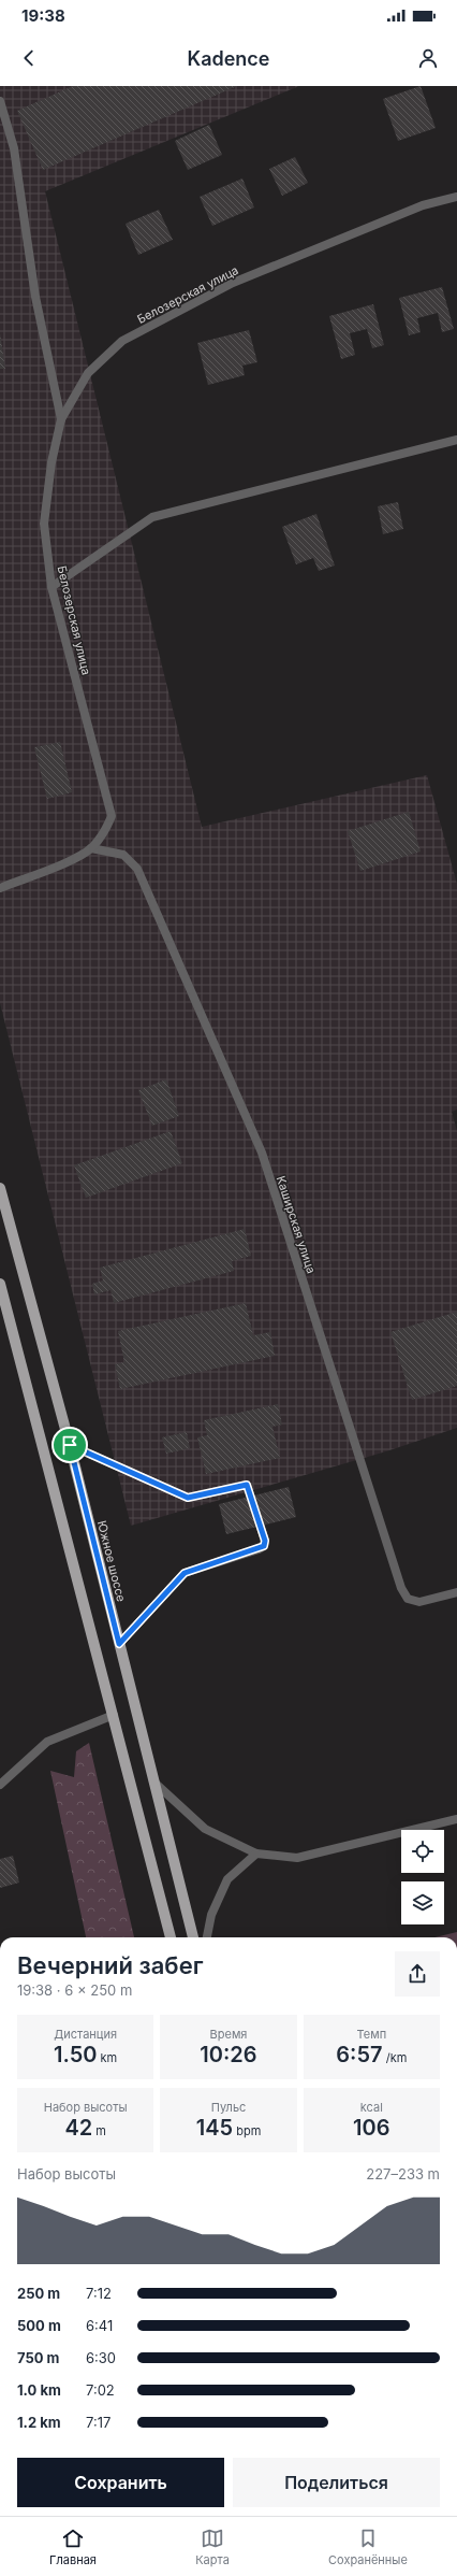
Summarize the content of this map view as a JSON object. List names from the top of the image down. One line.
{"streets":{"main road":["Южное шоссе"],"street":["Белозерская улица","Каширская улица"]},"crossings":[["Белозерская улица","Каширская улица"]],"page":{"status":"19:38","header":"Kadence","heading":["Вечерний забег","19:38 · 6 × 250 m"],"stats":[["Дистанция","1.50 km"],["Время","10:26"],["Темп","6:57 /km"],["Набор высоты","42 m"],["Пульс","145 bpm"],["kcal","106"]],"chart":["Набор высоты","227–233 m"],"list":[{"name":"250 m","note":"7:12"},{"name":"500 m","note":"6:41"},{"name":"750 m","note":"6:30"},{"name":"1.0 km","note":"7:02"},{"name":"1.2 km","note":"7:17"}],"buttons":["Сохранить","Поделиться"],"tabs":["Главная","Карта","Сохранённые"]}}
